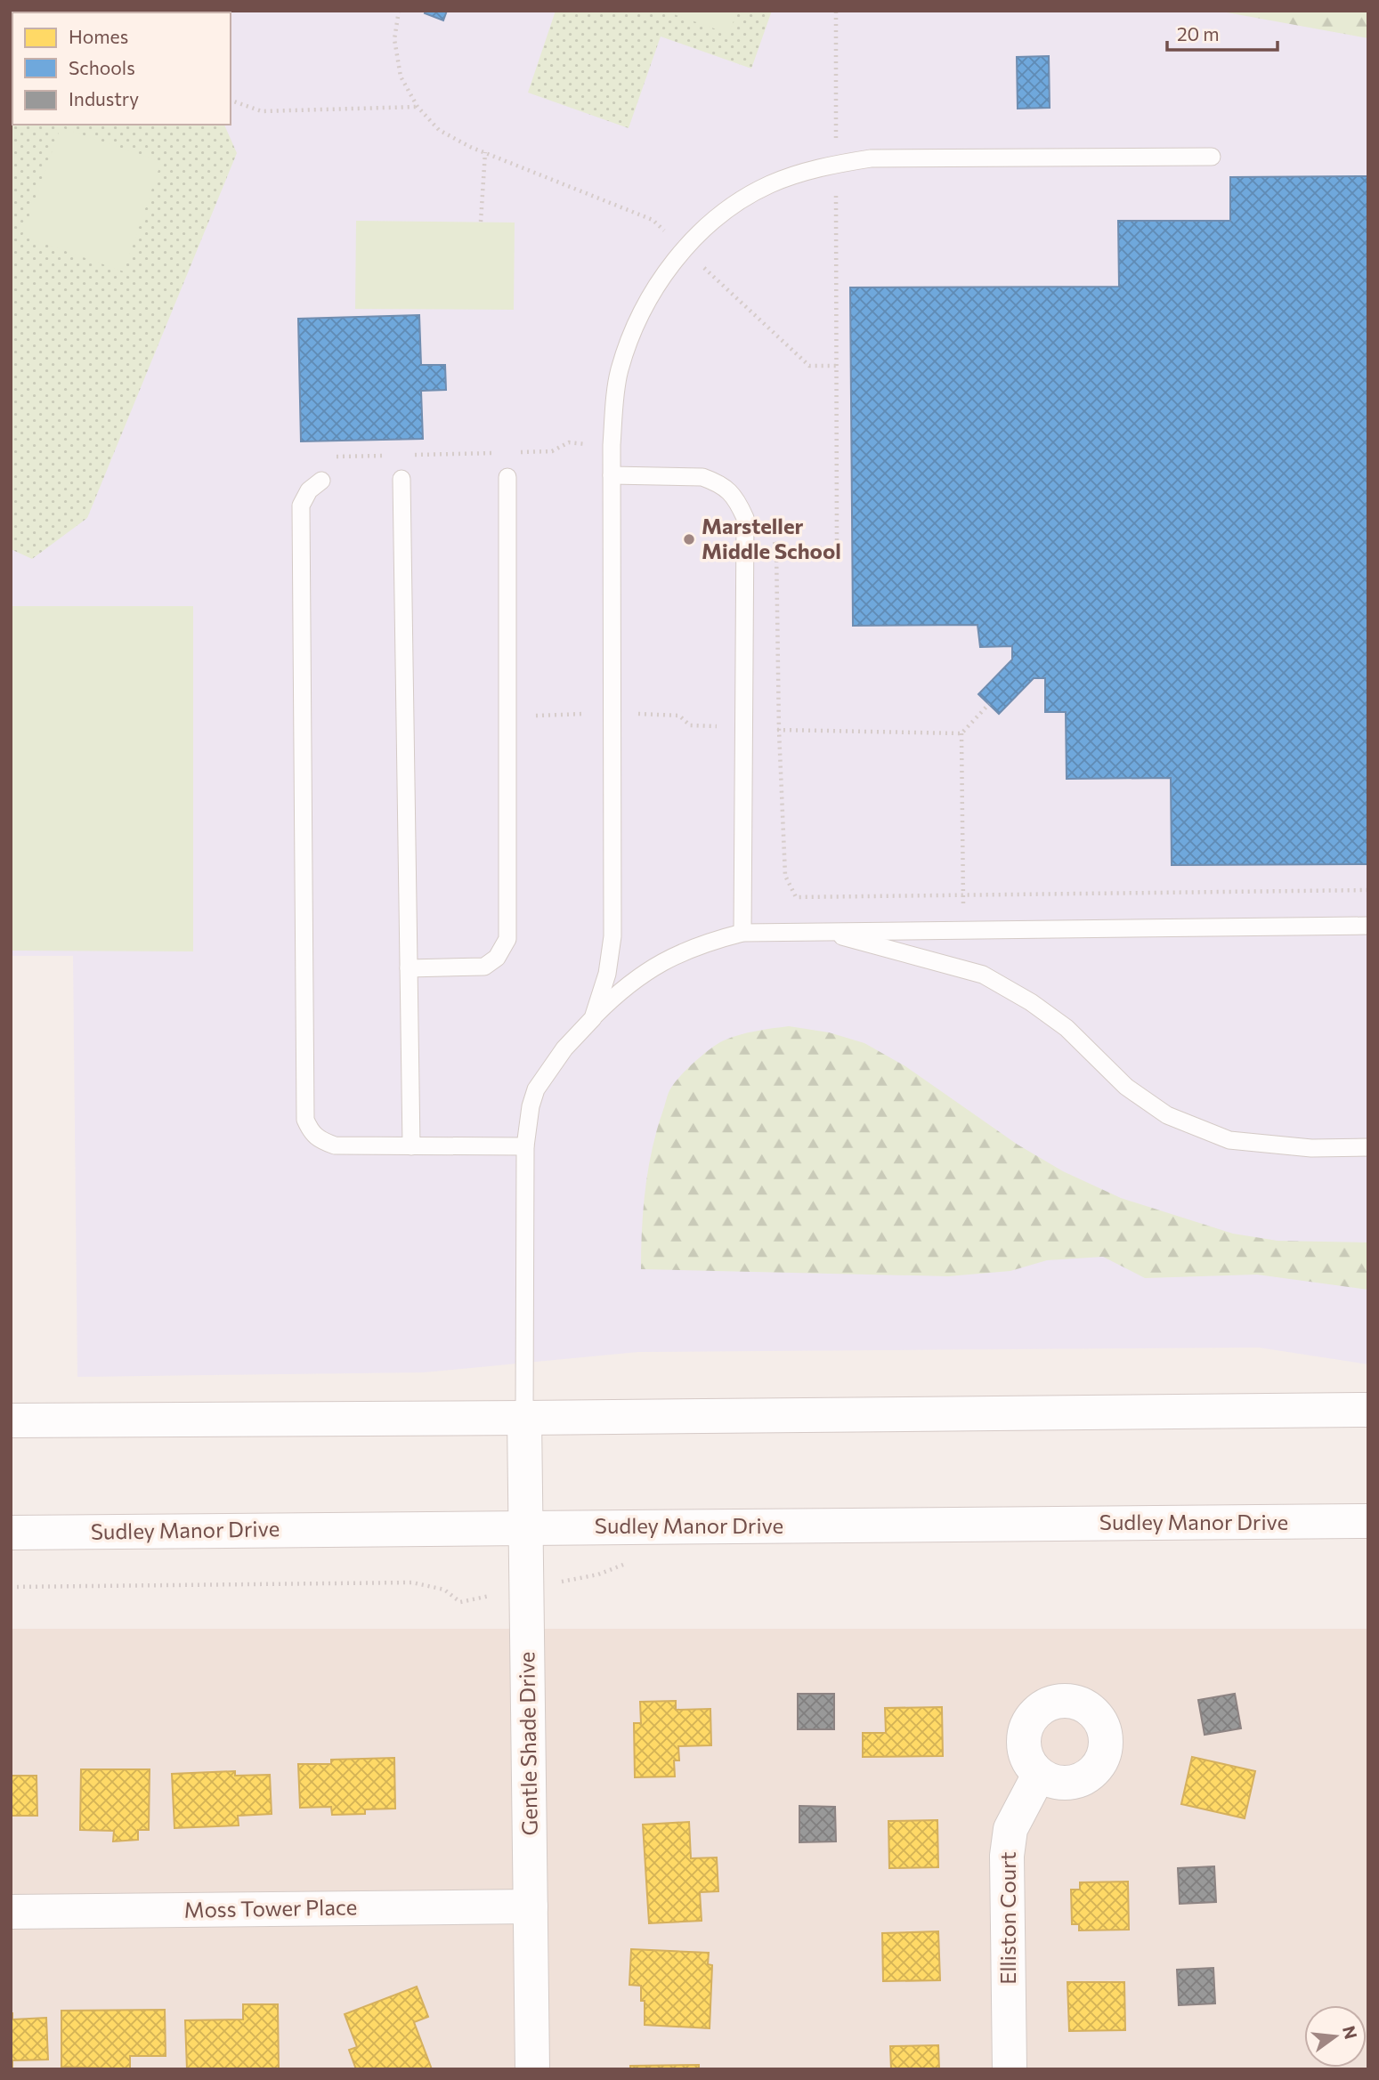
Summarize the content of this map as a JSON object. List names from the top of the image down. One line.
{"streets":{"main road":["Sudley Manor Drive","Gentle Shade Drive","Moss Tower Place","Elliston Court"]},"crossings":[["Sudley Manor Drive","Gentle Shade Drive"],["Gentle Shade Drive","Moss Tower Place"]],"places":["Marsteller Middle School"],"legend":["Homes","Schools","Industry"],"scale_bar":"20 m","north":"right"}
